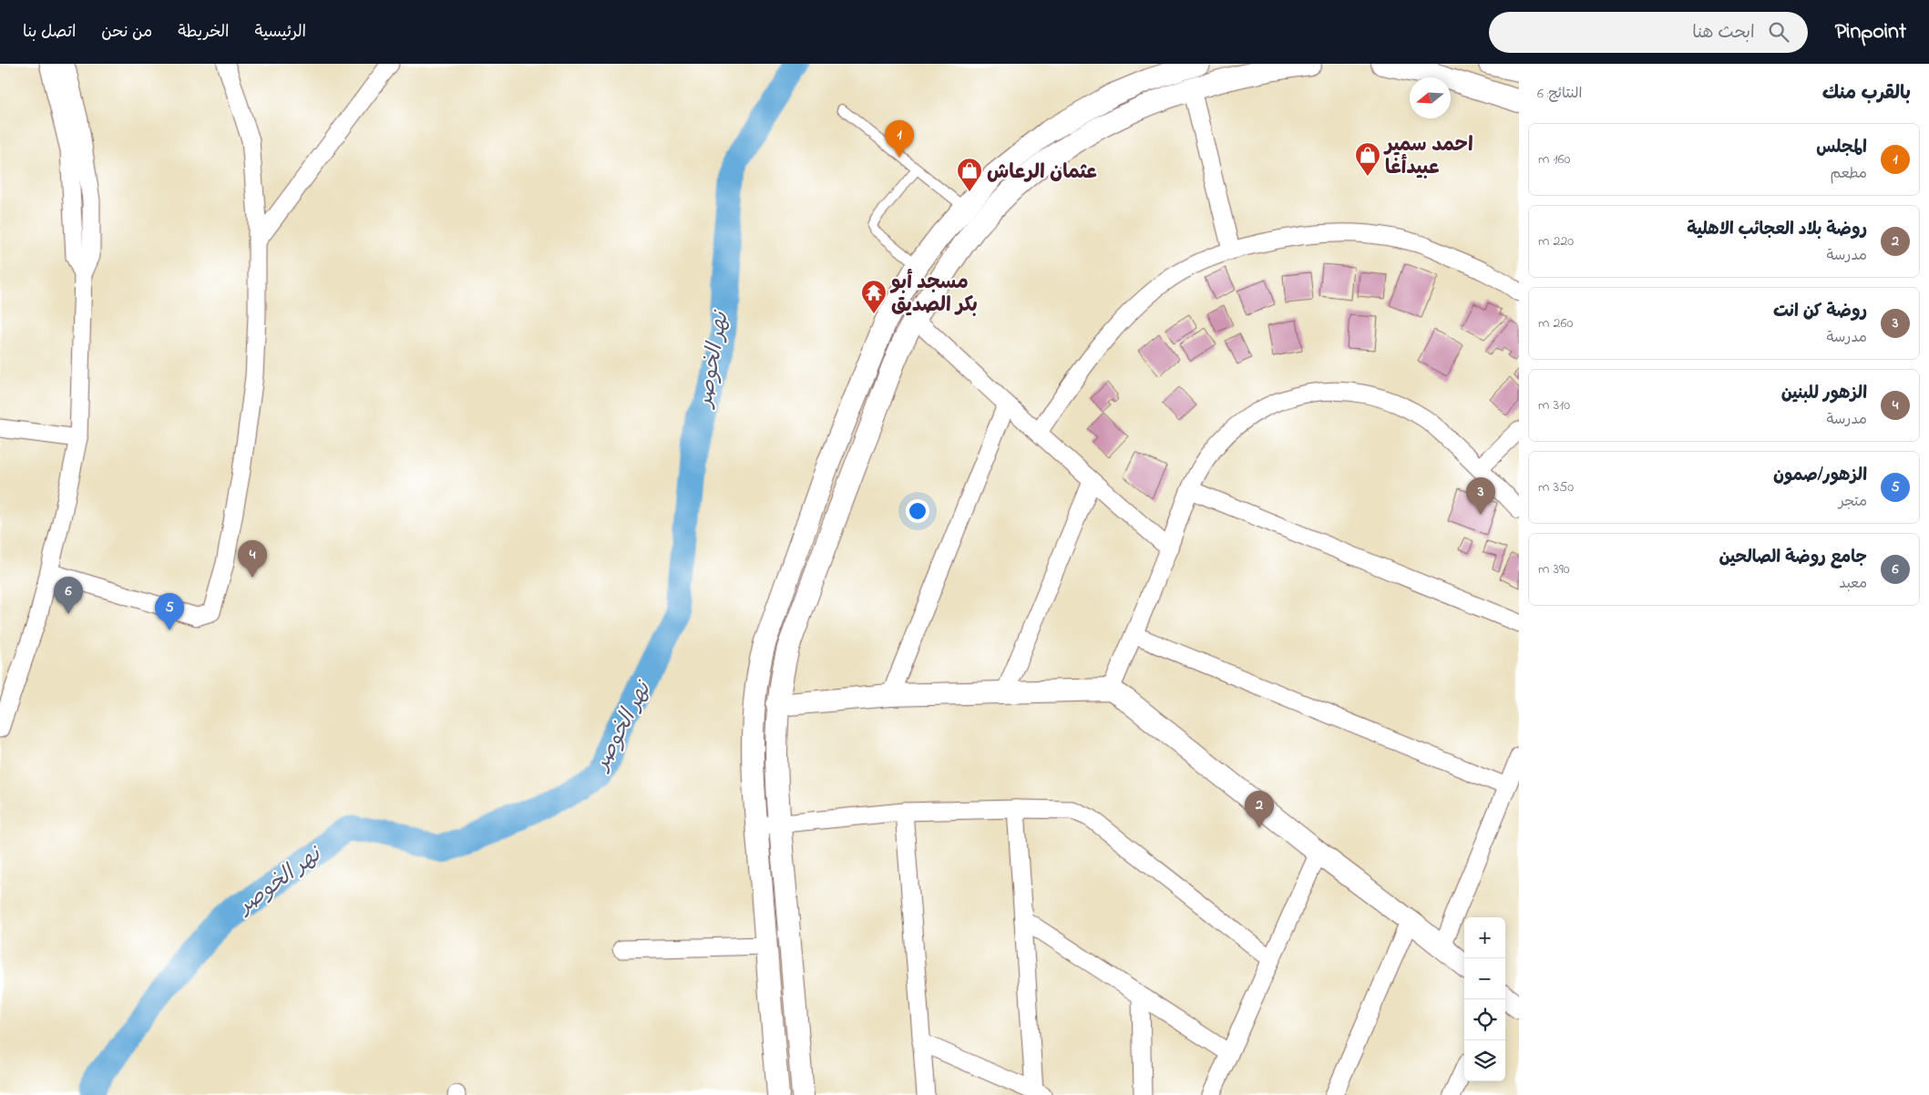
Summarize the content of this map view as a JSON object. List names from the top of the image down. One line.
{"water":["نهر الخوصر"],"places":{"shop":["احمد سمير عبيدأغا","عثمان الرعاش"],"temple":["مسجد أبو بكر الصديق"]},"north":"left","page":{"header":"Pinpoint","search":"ابحث هنا","nav":["الرئيسية","الخريطة","من نحن","اتصل بنا"],"heading":["بالقرب منك","النتائج: 6"],"pins":["1","3","4","6","5","2"],"list":[{"mark":"1","name":"المجلس","note":"مطعم","value":"160 m"},{"mark":"2","name":"روضة بلاد العجائب الاهلية","note":"مدرسة","value":"220 m"},{"mark":"3","name":"روضة كن انت","note":"مدرسة","value":"260 m"},{"mark":"4","name":"الزهور للبنين","note":"مدرسة","value":"310 m"},{"mark":"5","name":"الزهور/صمون","note":"متجر","value":"350 m"},{"mark":"6","name":"جامع روضة الصالحين","note":"معبد","value":"390 m"}],"map_buttons":["+","−"]}}
